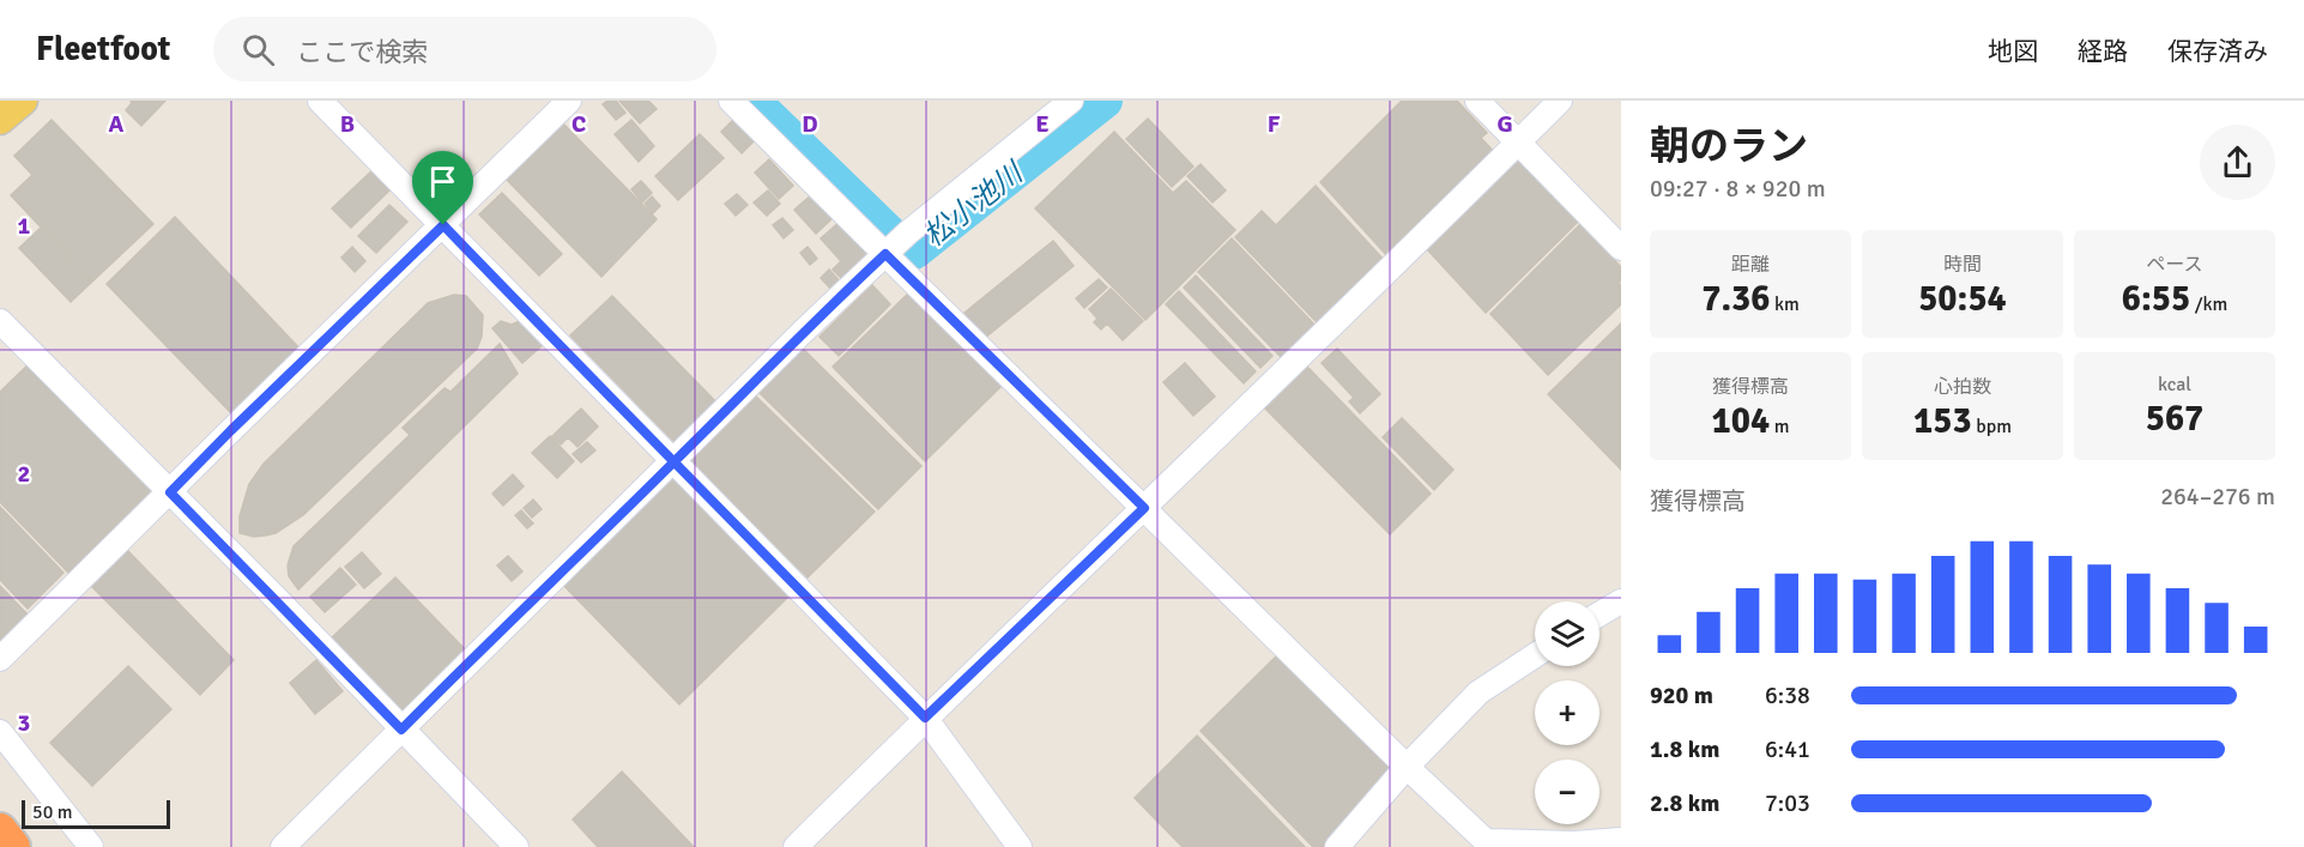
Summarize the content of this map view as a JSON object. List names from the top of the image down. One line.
{"water":["松小池川"],"scale_bar":"50 m","page":{"header":"Fleetfoot","search":"ここで検索","nav":["地図","経路","保存済み"],"heading":["朝のラン","09:27 · 8 × 920 m"],"stats":[["距離","7.36 km"],["時間","50:54"],["ペース","6:55 /km"],["獲得標高","104 m"],["心拍数","153 bpm"],["kcal","567"]],"chart":["獲得標高","264–276 m"],"map_buttons":["+","−"],"list":[{"name":"920 m","note":"6:38"},{"name":"1.8 km","note":"6:41"},{"name":"2.8 km","note":"7:03"}],"scale":"50 m"},"grid":{"columns":["A","B","C","D","E","F","G"],"rows":["1","2","3"]}}
